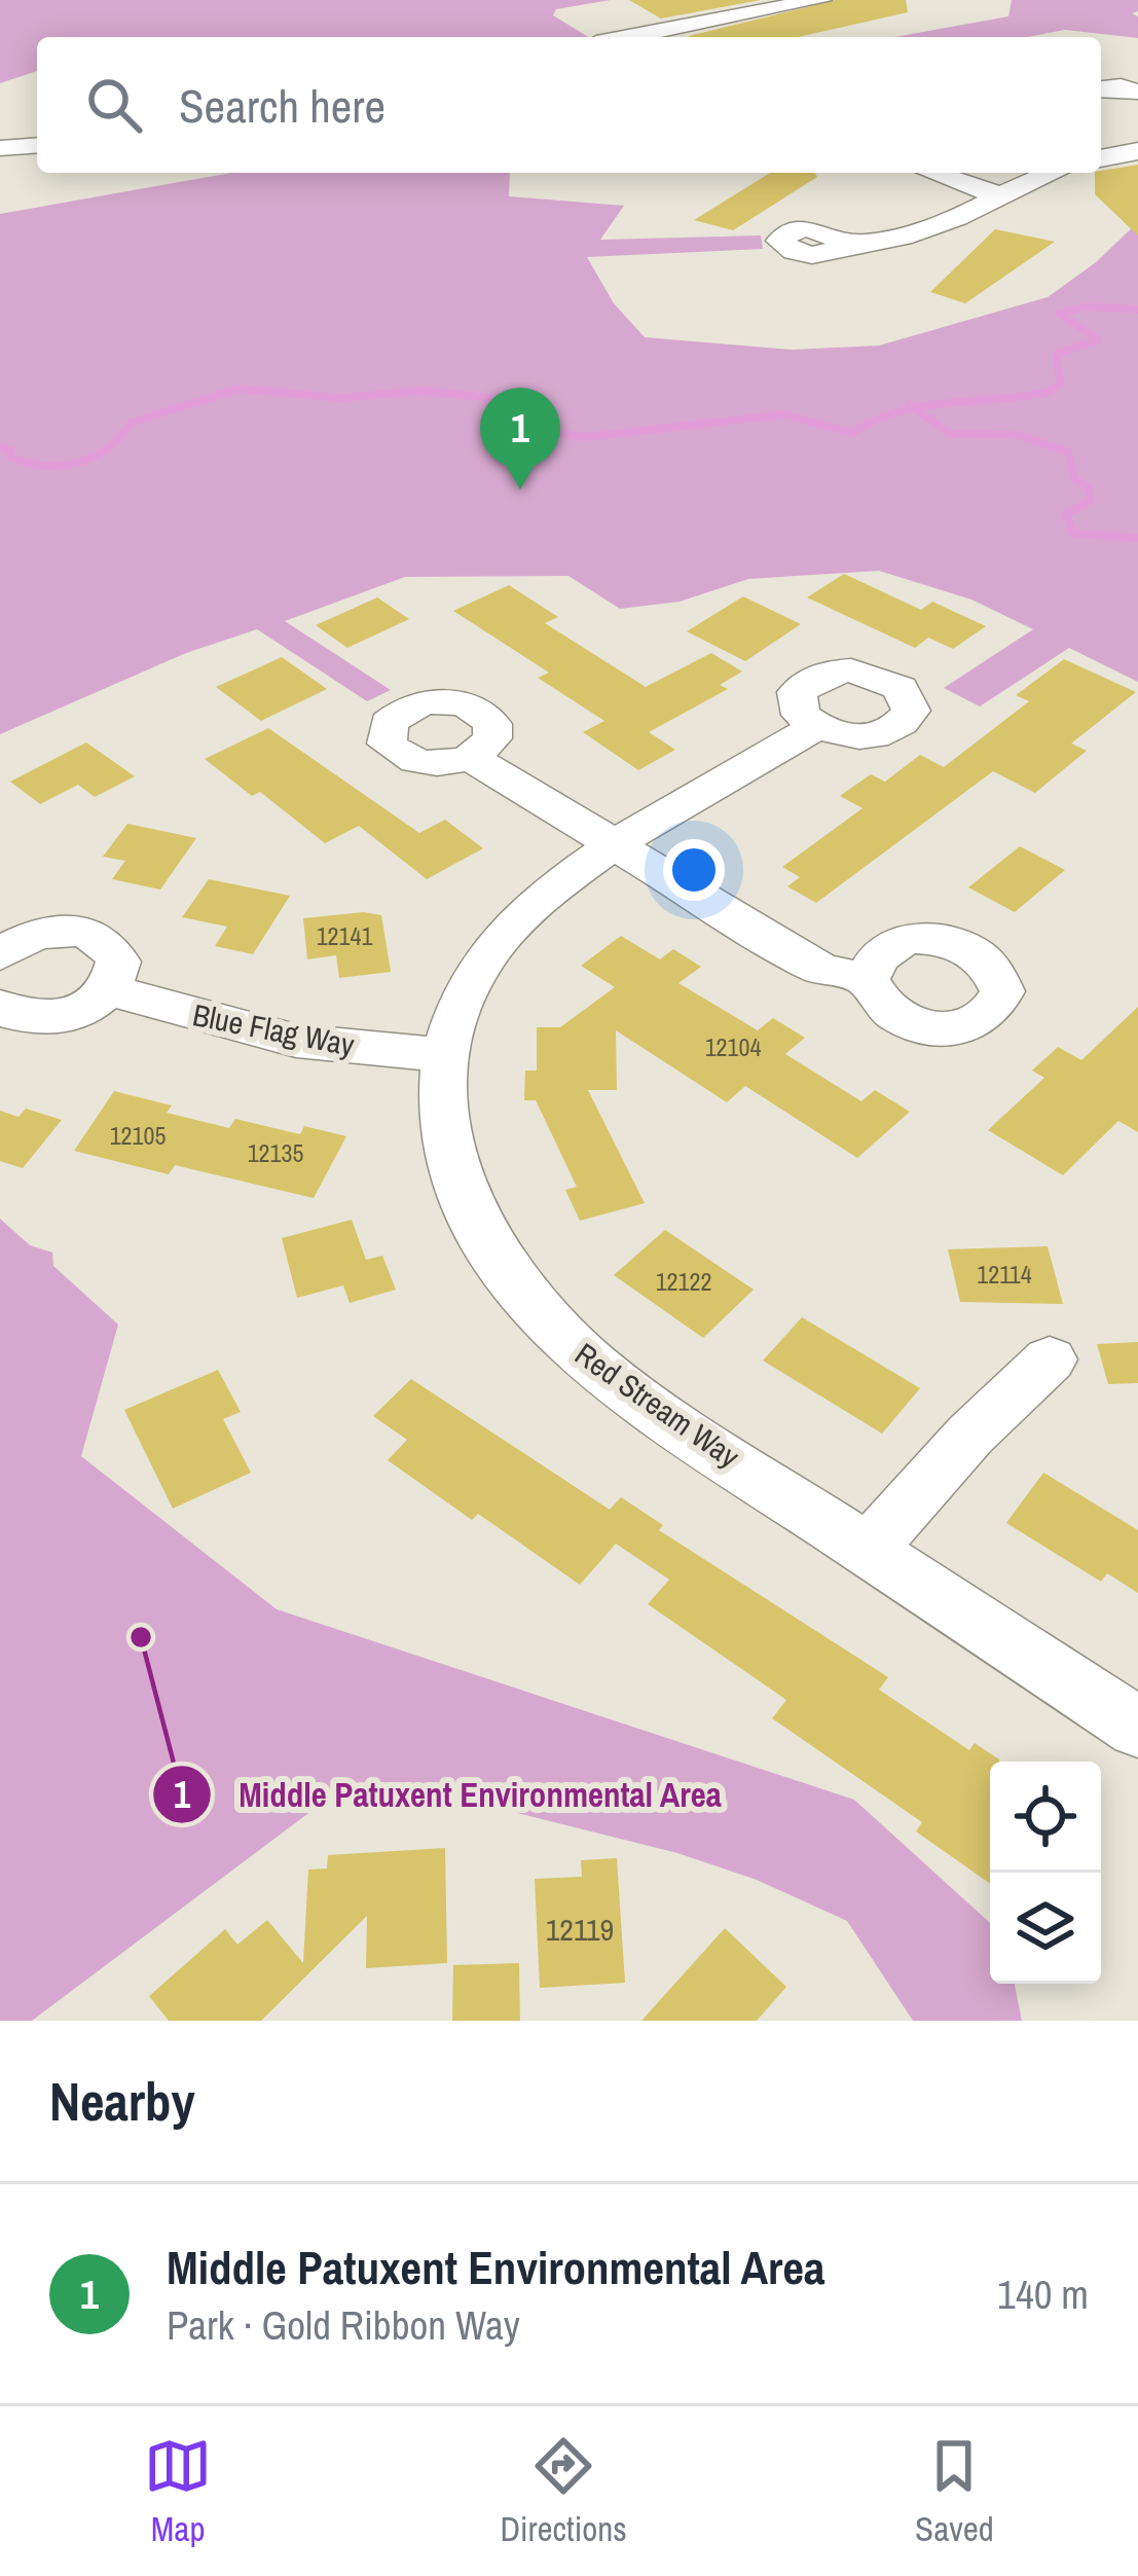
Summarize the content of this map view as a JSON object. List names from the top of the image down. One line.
{"streets":{"street":["Blue Flag Way","Red Stream Way"]},"crossings":[["Blue Flag Way","Red Stream Way"]],"places":["Middle Patuxent Environmental Area"],"house_numbers":["12141","12104","12105","12135","12114","12122","12119"],"page":{"search":"Search here","pins":"1","heading":"Nearby","list":[{"mark":"1","name":"Middle Patuxent Environmental Area","note":"Park · Gold Ribbon Way","value":"140 m"}],"nav":["Map","Directions","Saved"]}}
